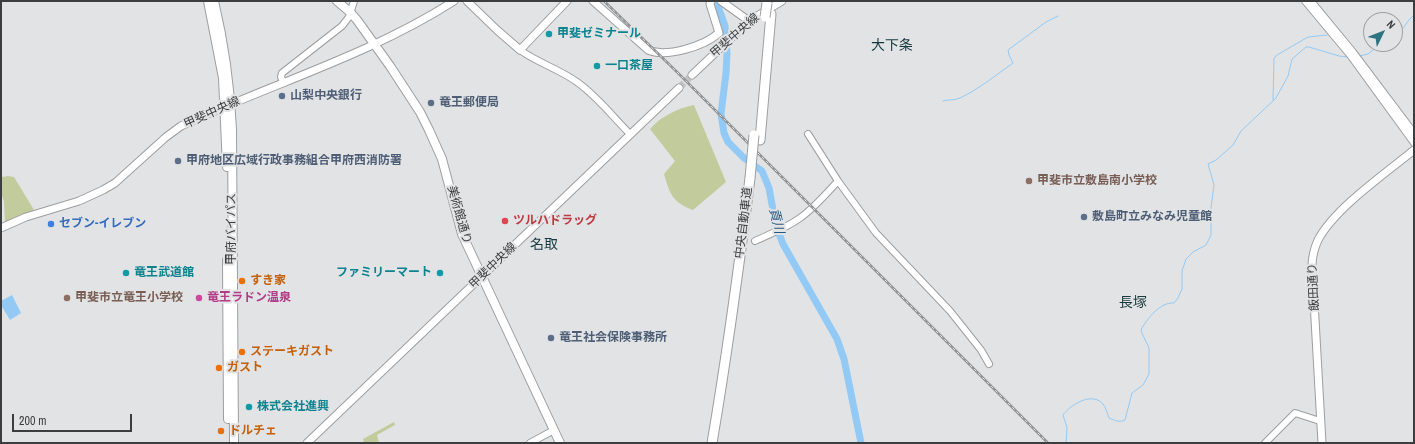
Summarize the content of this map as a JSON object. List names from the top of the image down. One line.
{"streets":{"highway":["美術館通り","中央自動車道","甲府バイパス"],"main road":["甲斐中央線","飯田通り"]},"crossings":[["甲斐中央線","美術館通り"],["甲斐中央線","甲府バイパス"]],"districts":["大下条","名取","長塚"],"water":["貢川"],"places":["甲斐ゼミナール","一口茶屋","山梨中央銀行","竜王郵便局","甲府地区広域行政事務組合甲府西消防署","甲斐市立敷島南小学校","敷島町立みなみ児童館","ツルハドラッグ","セブン-イレブン","竜王武道館","ファミリーマート","すき家","甲斐市立竜王小学校","竜王ラドン温泉","竜王社会保険事務所","ステーキガスト","ガスト","株式会社進興","ドルチェ"],"scale_bar":"200 m","north":"top right"}
